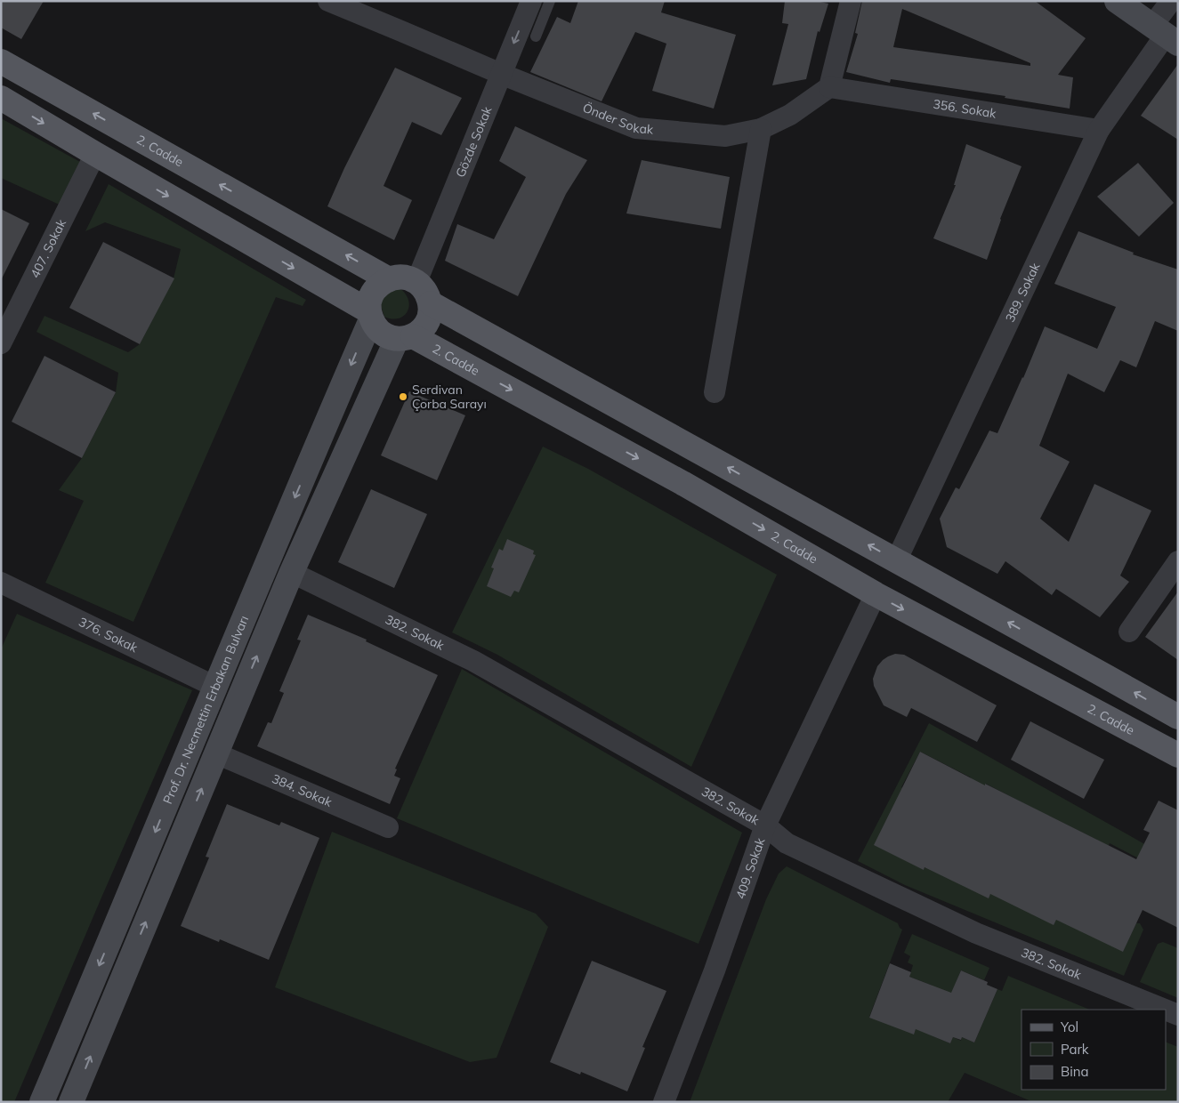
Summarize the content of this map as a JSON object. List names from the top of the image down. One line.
{"streets":{"main road":["2. Cadde","Prof. Dr. Necmettin Erbakan Bulvarı"],"street":["356. Sokak","Önder Sokak","Gözde Sokak","407. Sokak","389. Sokak","382. Sokak","376. Sokak","384. Sokak","409. Sokak"]},"crossings":[["356. Sokak","Önder Sokak"],["356. Sokak","389. Sokak"],["Önder Sokak","Gözde Sokak"],["Gözde Sokak","2. Cadde"],["Gözde Sokak","Prof. Dr. Necmettin Erbakan Bulvarı"],["2. Cadde","407. Sokak"],["2. Cadde","Prof. Dr. Necmettin Erbakan Bulvarı"],["2. Cadde","409. Sokak"],["382. Sokak","Prof. Dr. Necmettin Erbakan Bulvarı"],["382. Sokak","409. Sokak"],["376. Sokak","Prof. Dr. Necmettin Erbakan Bulvarı"],["Prof. Dr. Necmettin Erbakan Bulvarı","384. Sokak"]],"places":["Serdivan Çorba Sarayı"],"legend":["Yol","Park","Bina"]}
